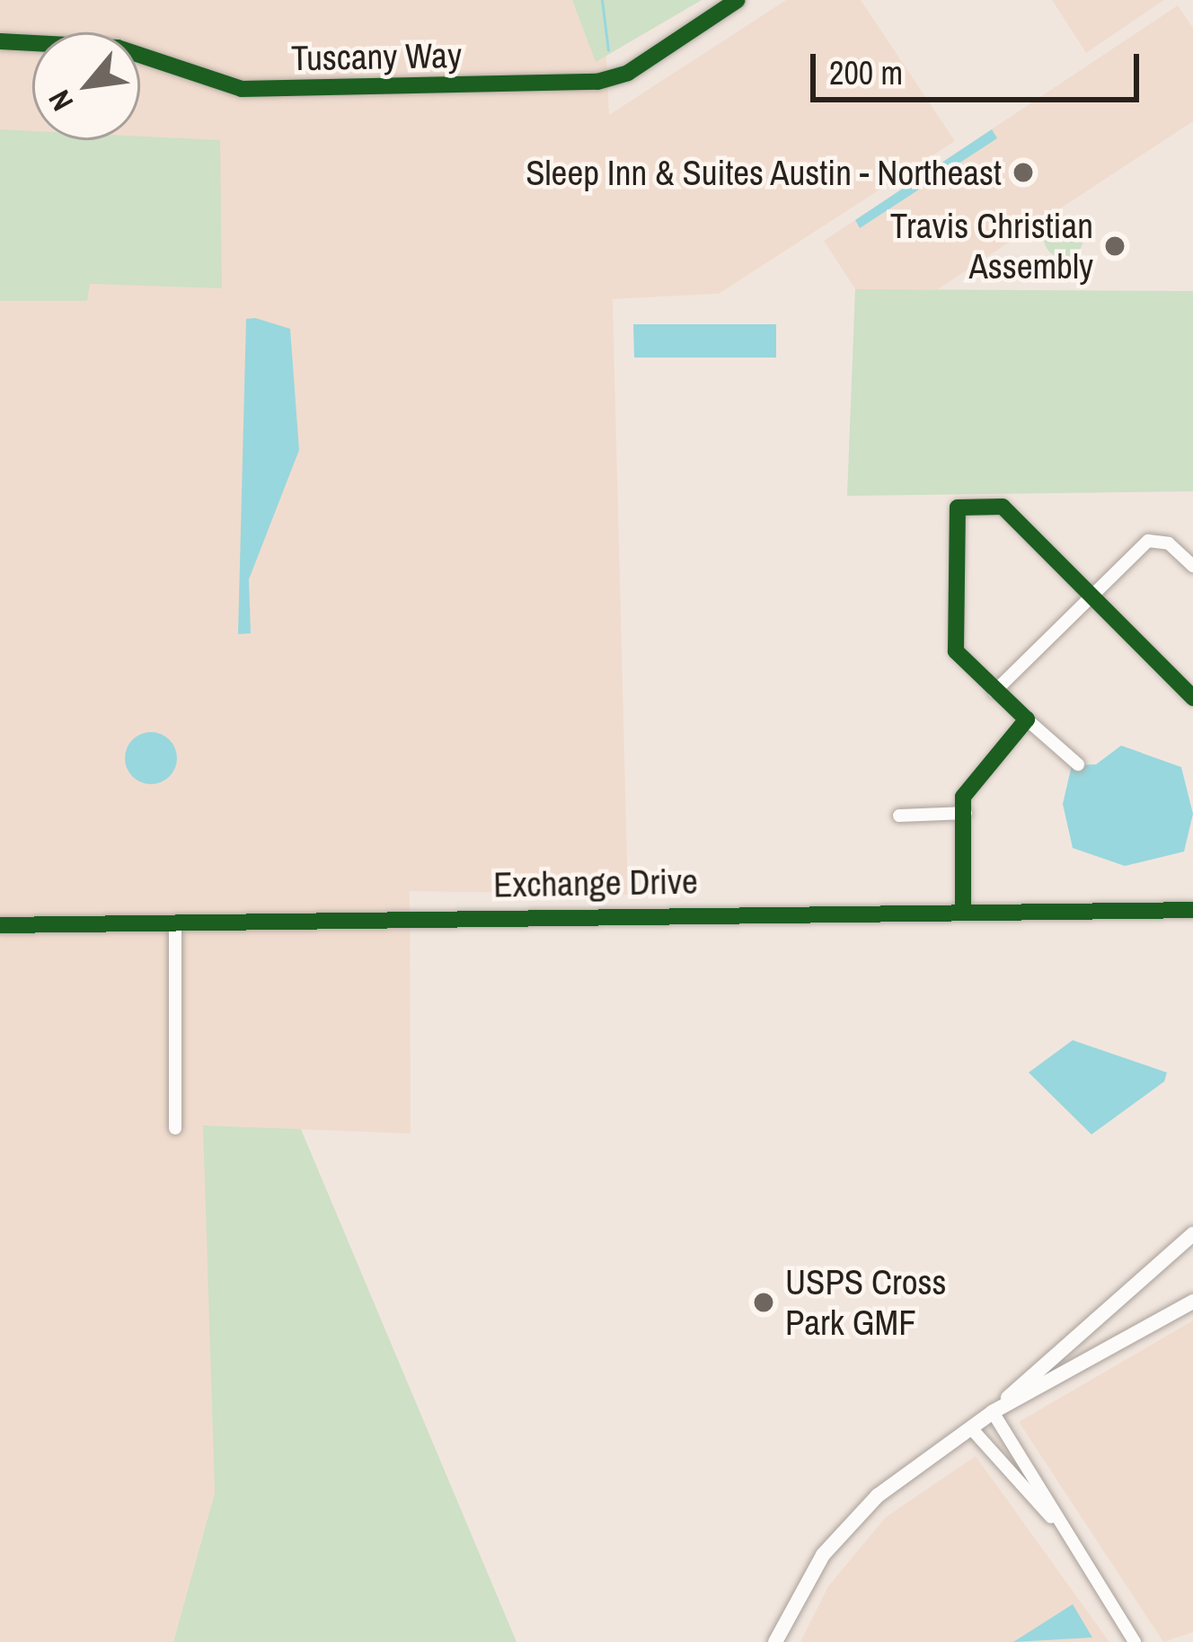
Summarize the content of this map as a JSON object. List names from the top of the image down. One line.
{"streets":{"street":["Tuscany Way","Exchange Drive"]},"places":["Sleep Inn & Suites Austin - Northeast","Travis Christian Assembly","USPS Cross Park GMF"],"scale_bar":"200 m","north":"bottom left"}
